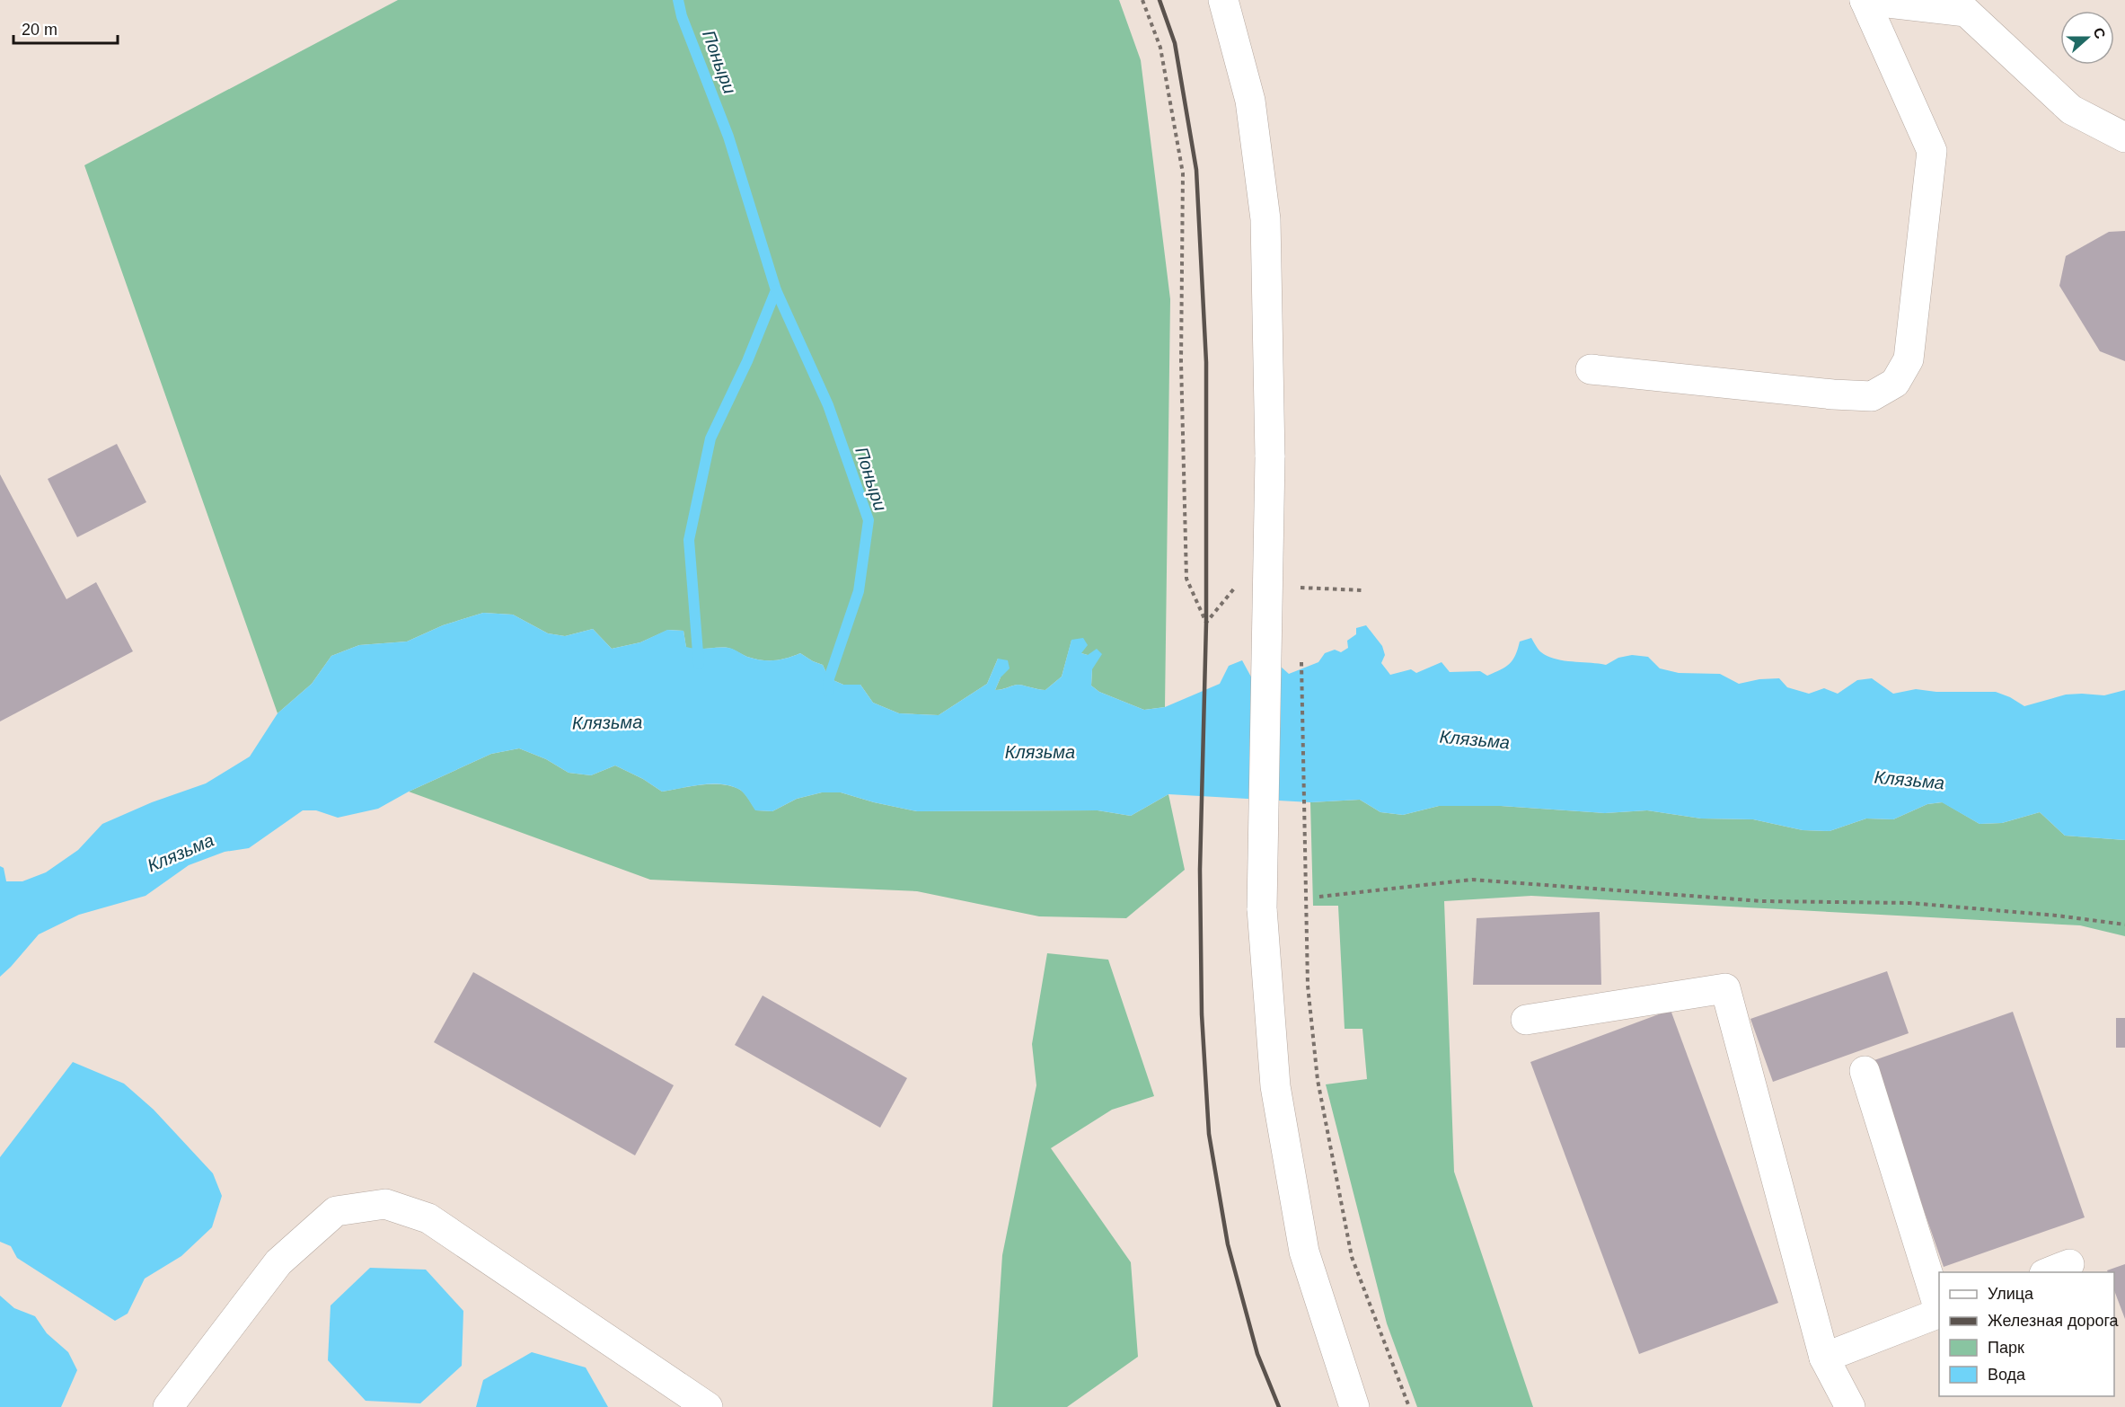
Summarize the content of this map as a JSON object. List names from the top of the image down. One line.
{"water":["Поныри","Клязьма"],"legend":["Улица","Железная дорога","Парк","Вода"],"scale_bar":"20 m","north":"right"}
